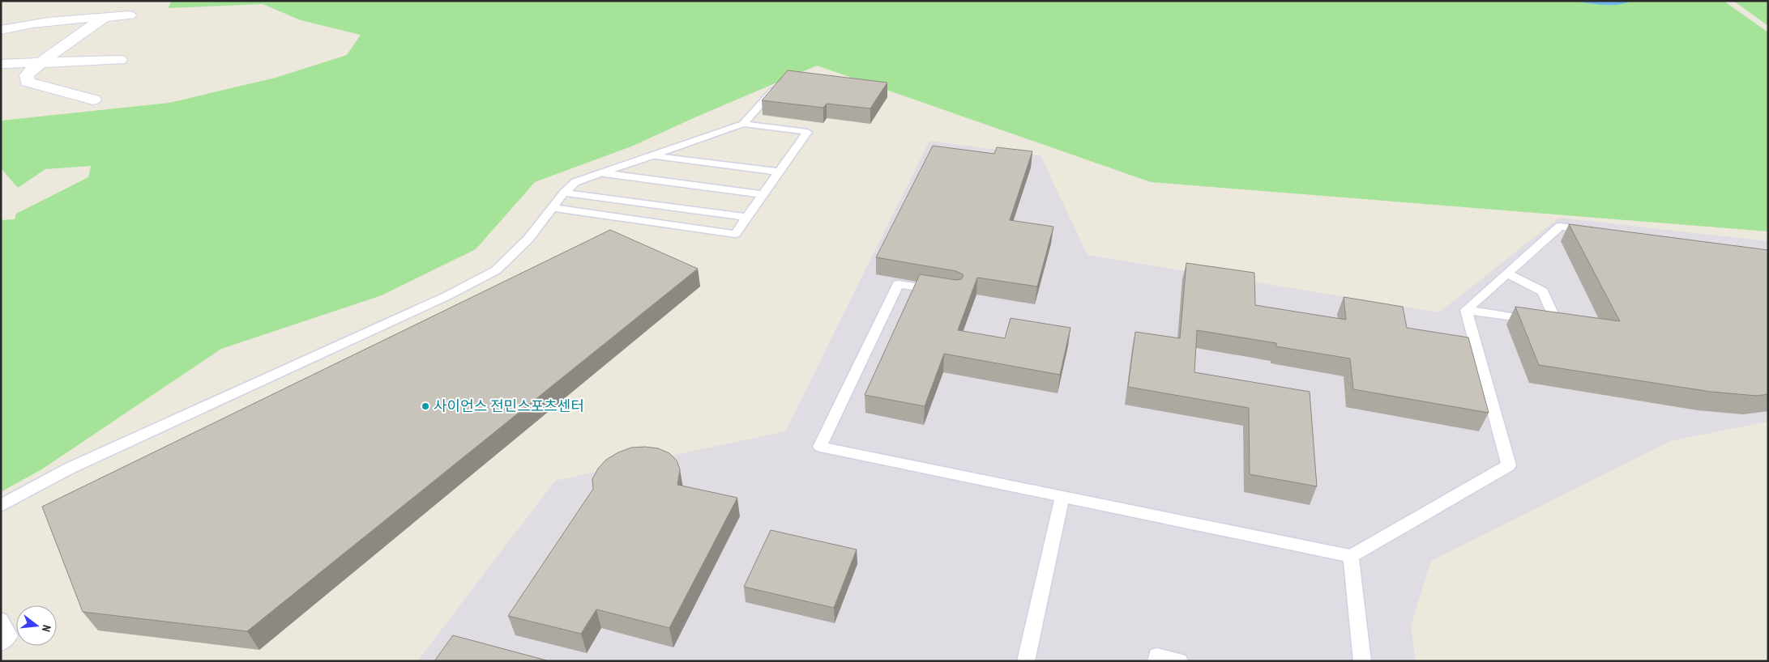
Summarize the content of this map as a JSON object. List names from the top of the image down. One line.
{"places":["사이언스 전민스포츠센터"],"north":"right"}
